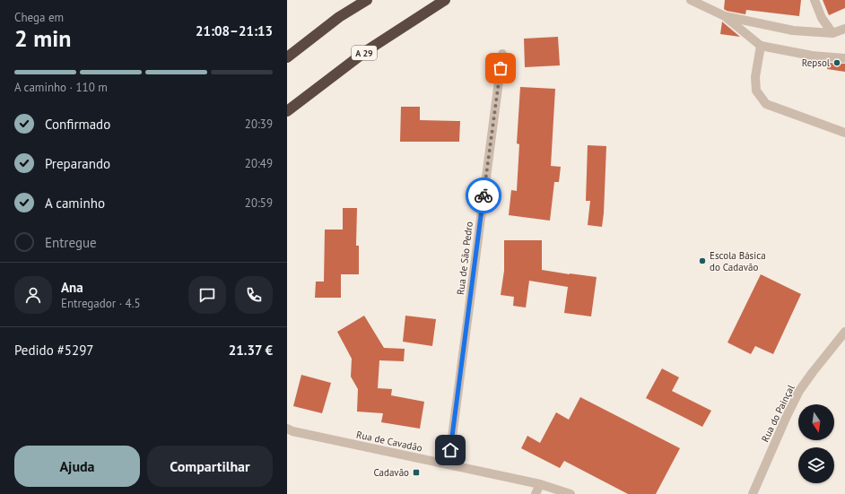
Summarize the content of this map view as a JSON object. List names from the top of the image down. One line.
{"streets":{"highway":["A 29"],"street":["Rua de São Pedro","Rua do Painçal","Rua de Cavadão"]},"crossings":[["Rua de São Pedro","Rua de Cavadão"]],"places":{"other":["Repsol","Escola Básica do Cadavão"],"transit":["Cadavão"]},"north":"bottom","page":{"heading":["2 min","Chega em","21:08–21:13"],"panel":["Ana","Entregador · 4.5","Pedido #5297","21.37 €"],"bar":"A caminho · 110 m","list":[["Confirmado","20:39"],["Preparando","20:49"],["A caminho","20:59"],"Entregue"],"buttons":["Ajuda","Compartilhar"]}}
